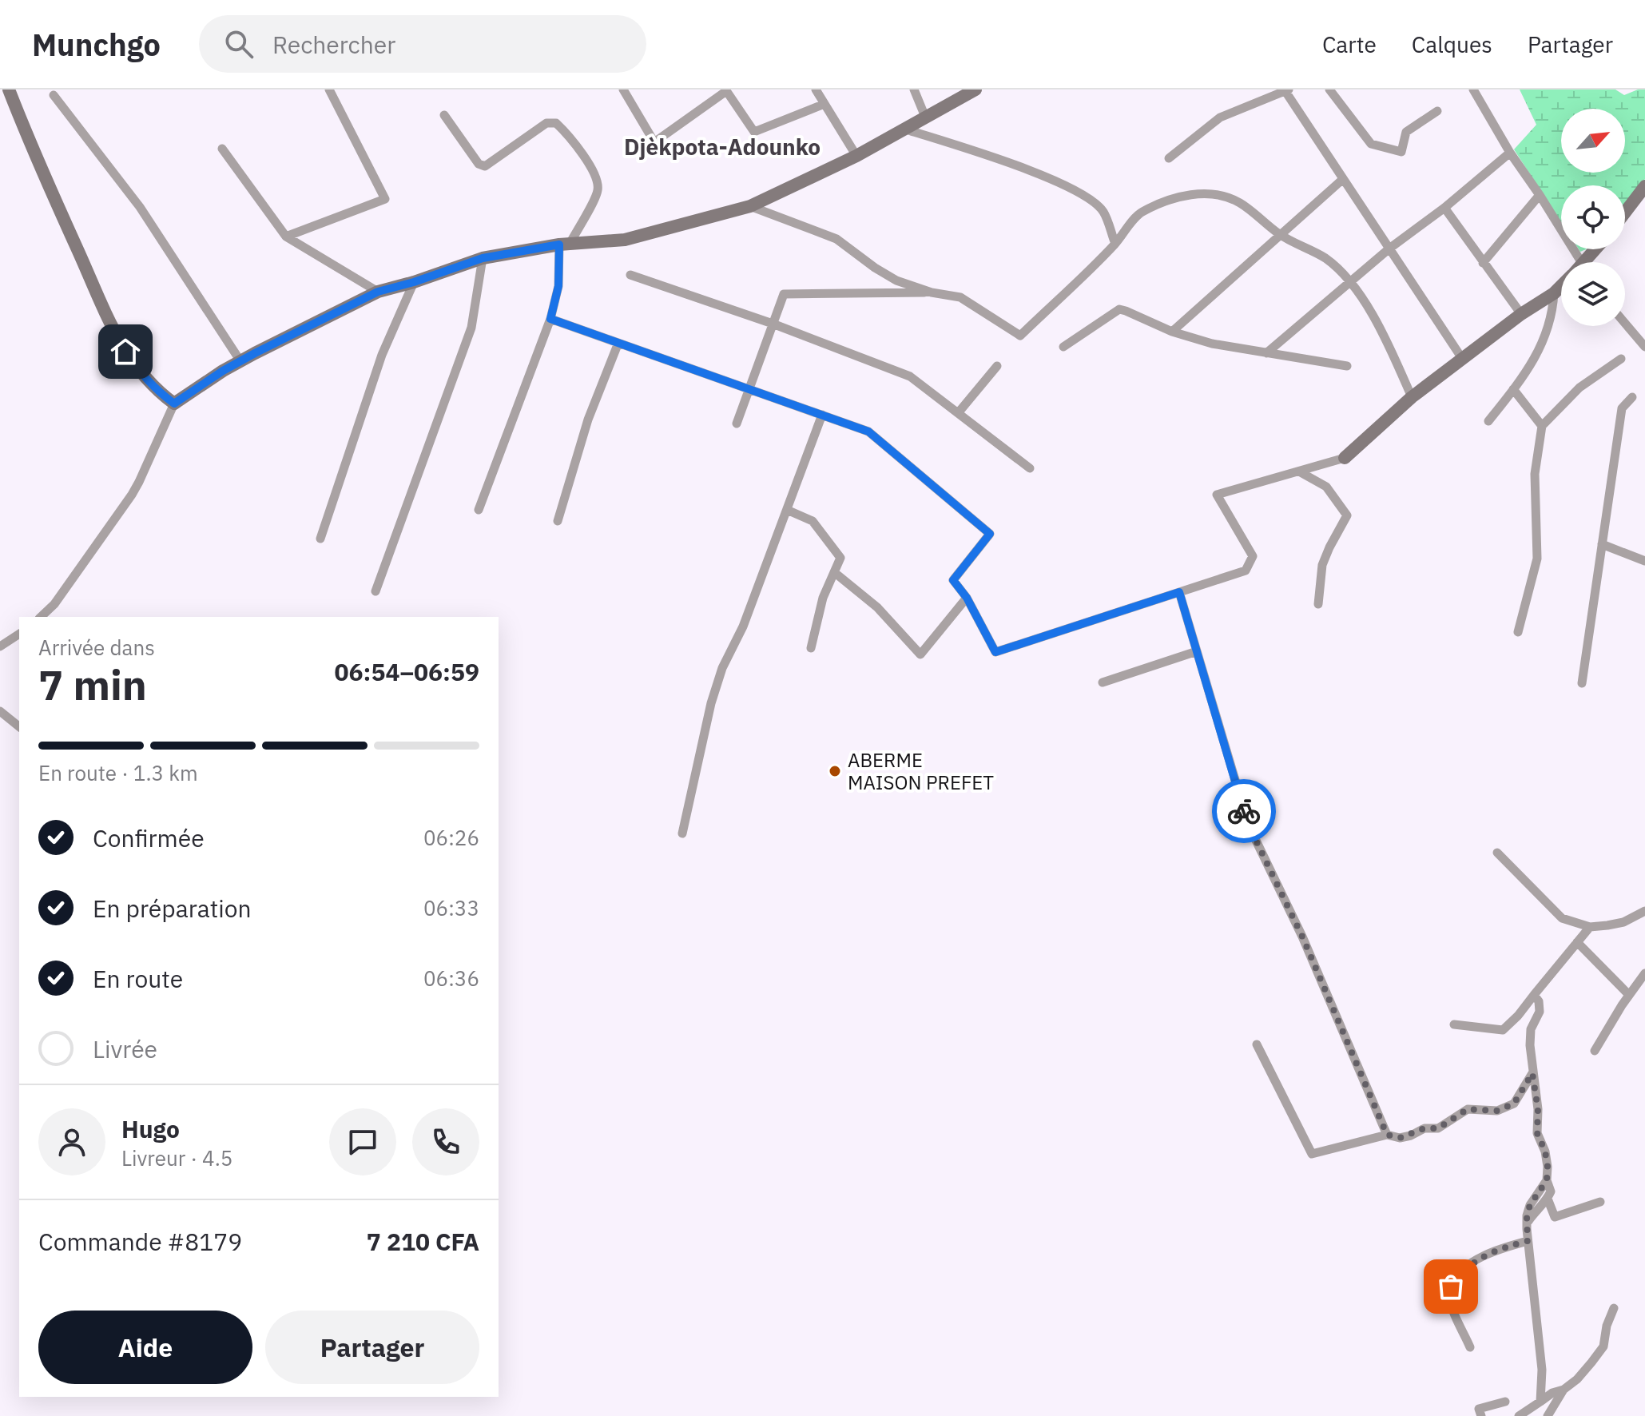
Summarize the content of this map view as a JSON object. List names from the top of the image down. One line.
{"districts":["Djèkpota-Adounko"],"places":["ABERME MAISON PREFET"],"north":"top right","page":{"header":"Munchgo","search":"Rechercher","nav":["Carte","Calques","Partager"],"heading":["7 min","Arrivée dans","06:54–06:59"],"panel":["Hugo","Livreur · 4.5","Commande #8179","7 210 CFA"],"bar":"En route · 1.3 km","list":[["Confirmée","06:26"],["En préparation","06:33"],["En route","06:36"],"Livrée"],"buttons":["Aide","Partager"]}}
